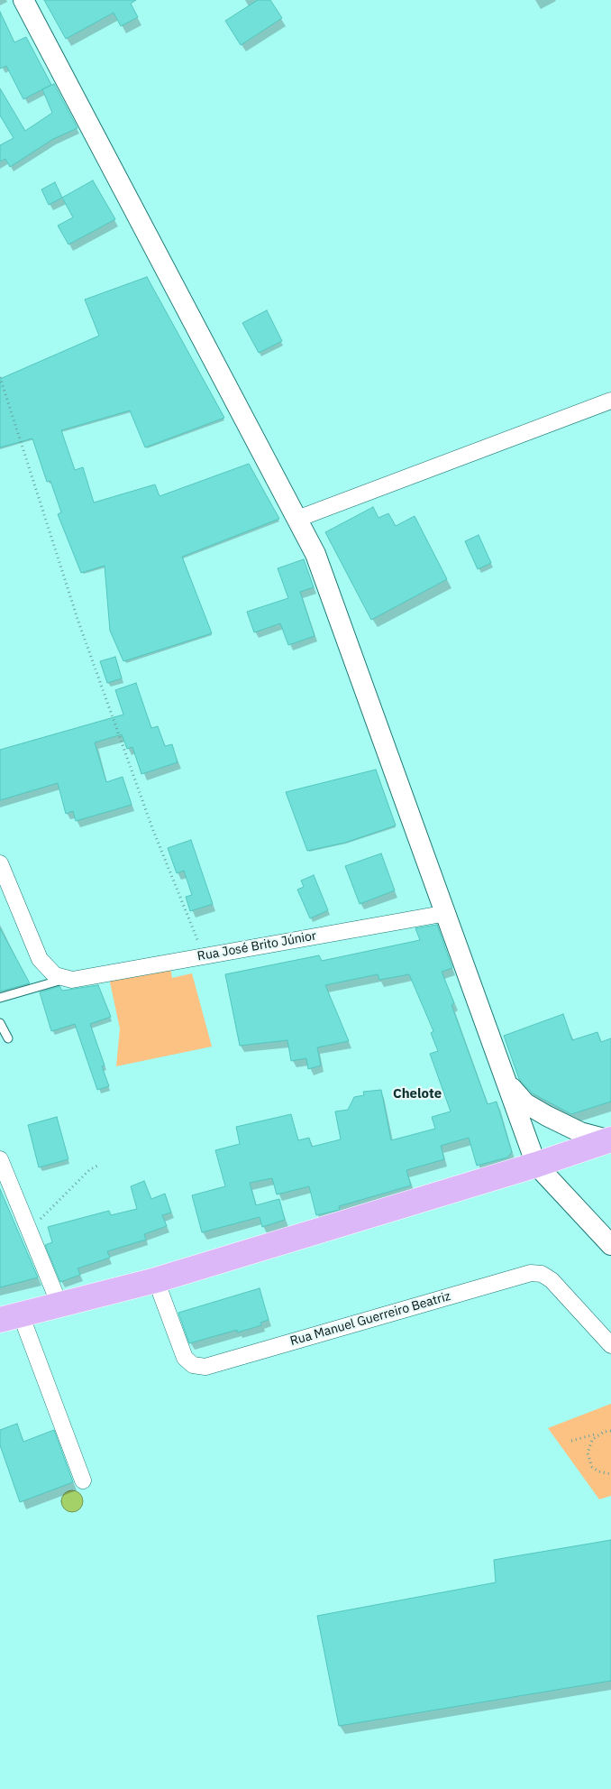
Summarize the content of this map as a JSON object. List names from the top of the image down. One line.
{"streets":{"street":["Rua José Brito Júnior","Rua Manuel Guerreiro Beatriz"]},"districts":["Chelote"]}
